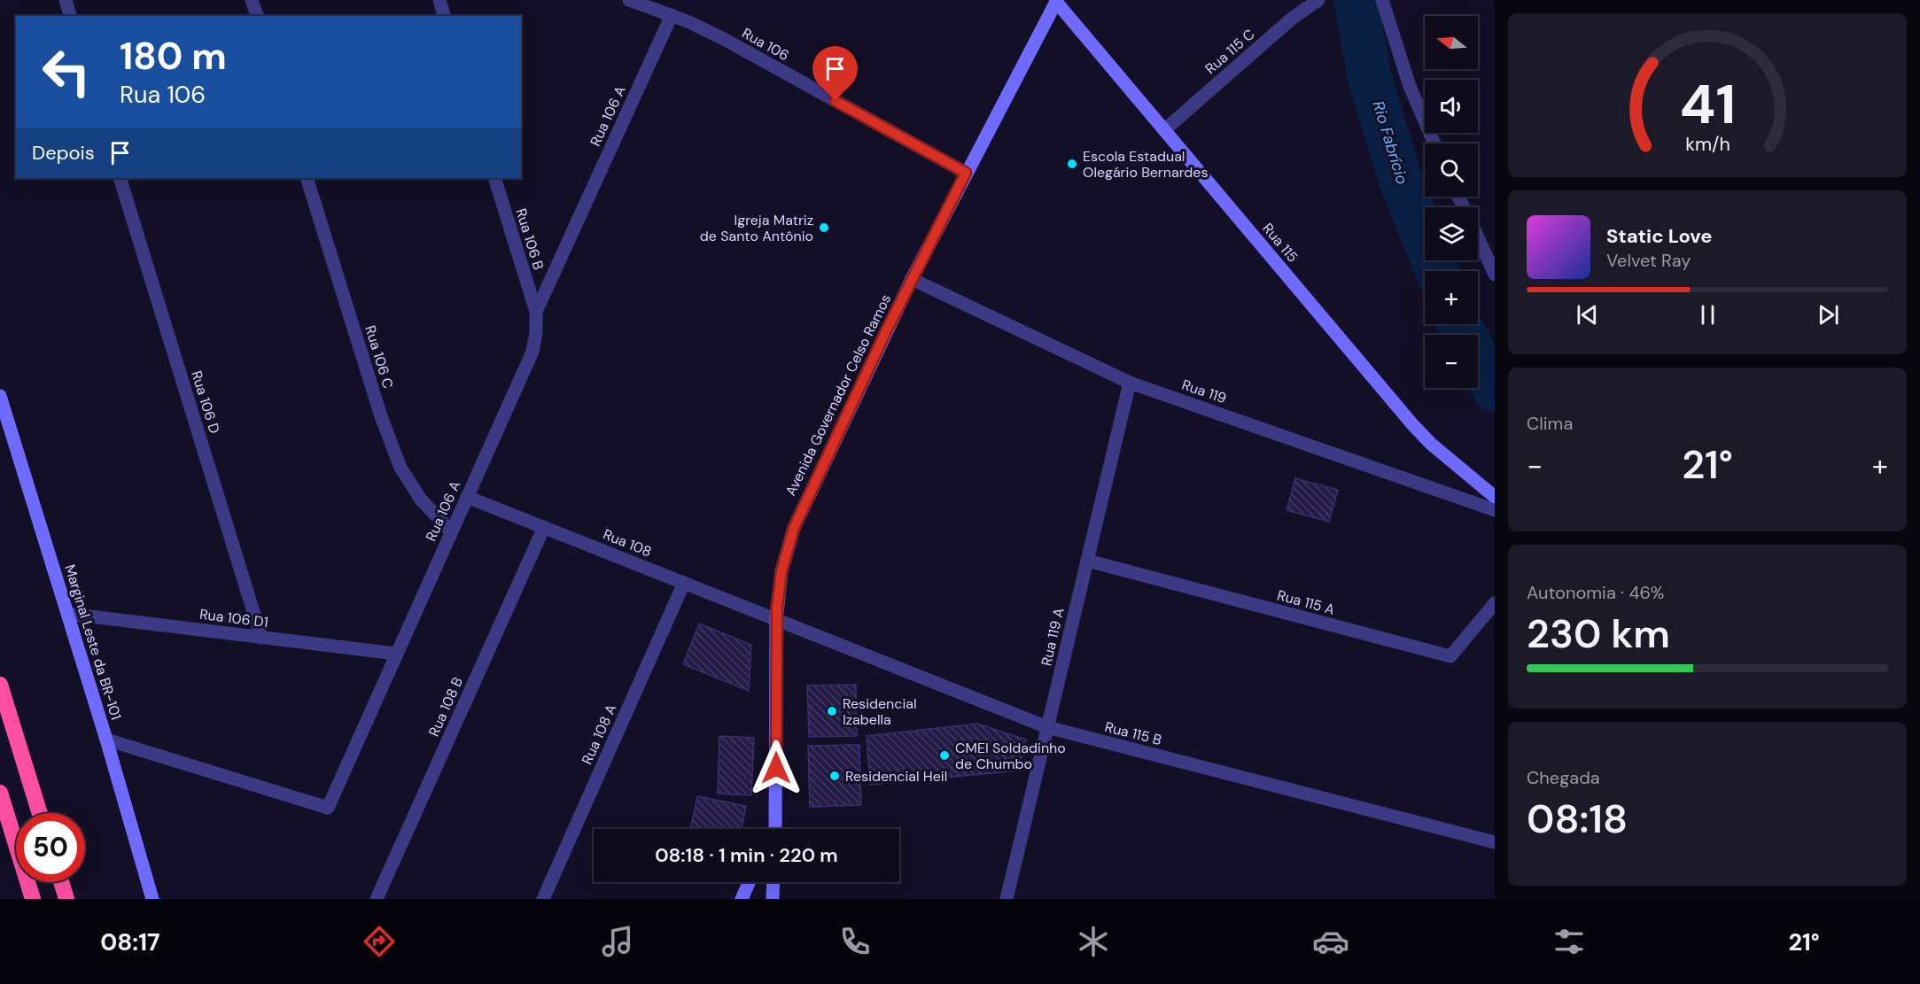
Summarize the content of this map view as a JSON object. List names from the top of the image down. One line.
{"streets":{"main road":["Rua 115","Avenida Governador Celso Ramos","Marginal Leste da BR-101"],"street":["Rua 106","Rua 115 C","Rua 106 A","Rua 106 B","Rua 106 C","Rua 119","Rua 106 D","Rua 108","Rua 115 A","Rua 106 D1","Rua 119 A","Rua 108 B","Rua 115 B","Rua 108 A"]},"crossings":[["Rua 106","Rua 106 A"],["Rua 106","Avenida Governador Celso Ramos"],["Rua 115 C","Rua 115"],["Rua 106 A","Rua 106 B"],["Rua 106 A","Rua 106 C"],["Rua 106 A","Rua 108"],["Rua 106 A","Rua 106 D1"],["Rua 106 A","Marginal Leste da BR-101"],["Rua 115","Avenida Governador Celso Ramos"],["Rua 119","Avenida Governador Celso Ramos"],["Rua 119","Rua 119 A"],["Avenida Governador Celso Ramos","Rua 108"],["Avenida Governador Celso Ramos","Rua 115 B"],["Rua 106 D","Rua 106 D1"],["Rua 108","Rua 108 B"],["Rua 108","Rua 115 B"],["Rua 108","Rua 108 A"],["Rua 115 A","Rua 119 A"],["Rua 106 D1","Marginal Leste da BR-101"],["Rua 119 A","Rua 115 B"]],"water":["Rio Fabrício"],"places":["Escola Estadual Olegário Bernardes","Igreja Matriz de Santo Antônio","Residencial Izabella","CMEI Soldadinho de Chumbo","Residencial Heil"],"north":"left","page":{"map_buttons":["+","−"],"turn":["180 m","Rua 106"],"then":"Depois","song":["Static Love","Velvet Ray"],"tile":["Clima",["Autonomia · 46%","230 km"],["Chegada","08:18"]],"heat":["−","21°","+"],"limit":"50","trip":"08:18 · 1 min · 220 m","tabs":["08:17","21°"],"gauge":["41","km/h"]}}
